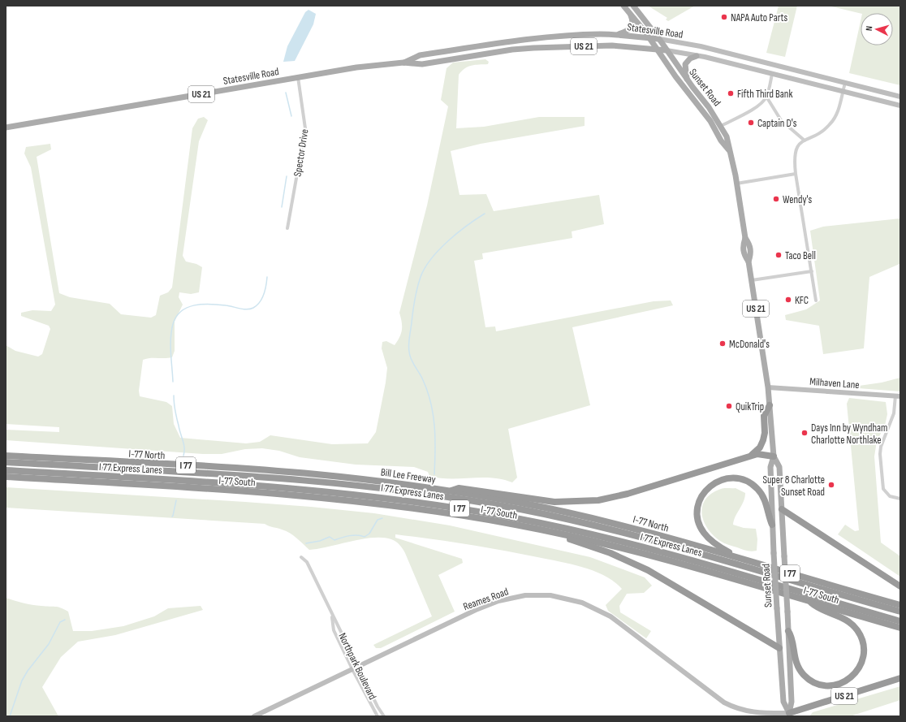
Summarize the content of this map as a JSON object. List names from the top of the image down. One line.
{"streets":{"highway":["US 21","I-77 North","I 77","I 77 Express Lanes","Bill Lee Freeway","I-77 South"],"main road":["Statesville Road","Sunset Road","Milhaven Lane","Reames Road"],"street":["Spector Drive","Northpark Boulevard"]},"crossings":[["Statesville Road","Sunset Road"],["Statesville Road","Spector Drive"],["US 21","Sunset Road"],["US 21","Reames Road"],["Sunset Road","Milhaven Lane"],["Sunset Road","Reames Road"],["I-77 North","Bill Lee Freeway"],["I-77 North","I-77 South"],["Reames Road","Northpark Boulevard"]],"places":["NAPA Auto Parts","Fifth Third Bank","Captain D's","Wendy's","Taco Bell","KFC","McDonald's","QuikTrip","Days Inn by Wyndham Charlotte Northlake","Super 8 Charlotte Sunset Road"],"north":"left"}
